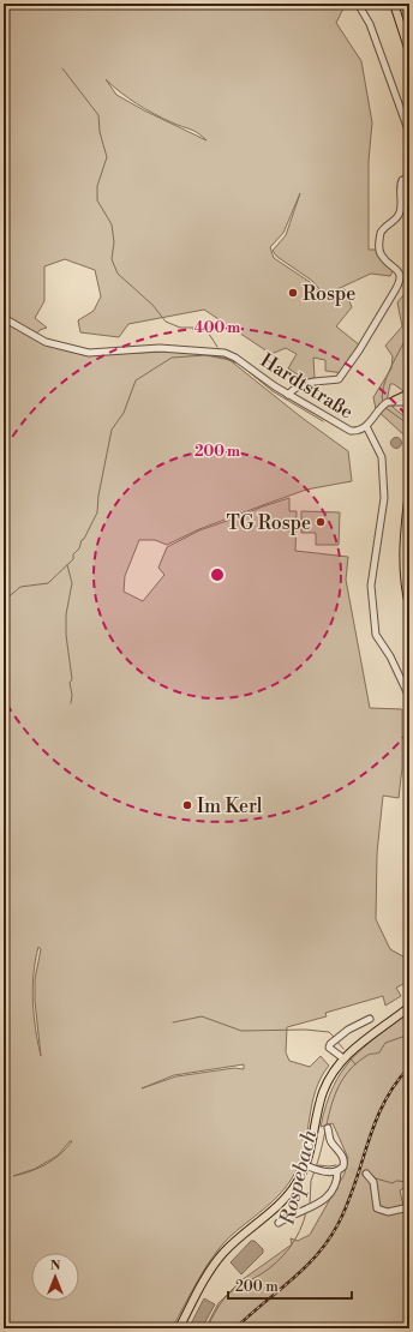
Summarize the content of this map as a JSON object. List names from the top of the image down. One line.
{"streets":{"street":["Hardtstraße"]},"water":["Rospebach"],"places":["Rospe","TG Rospe","Im Kerl"],"scale_bar":"200 m","north":"top","rings":["400 m","200 m"]}
